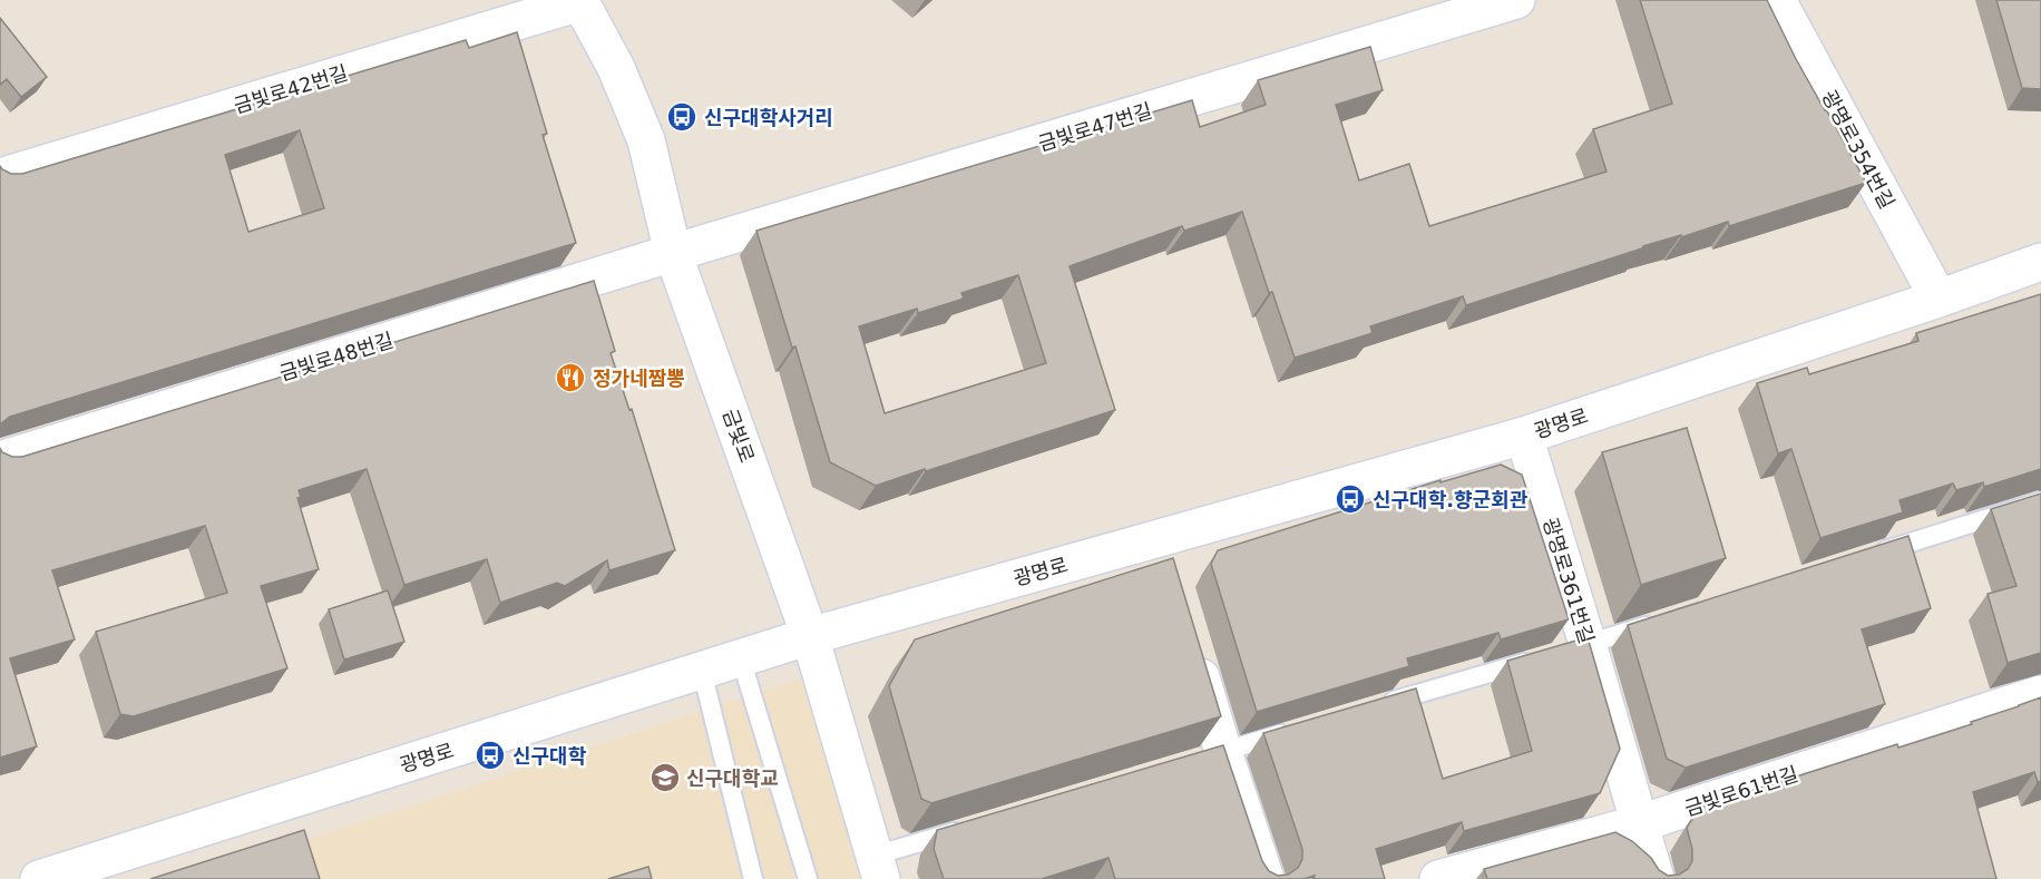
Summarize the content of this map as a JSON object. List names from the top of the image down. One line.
{"streets":{"street":["금빛로42번길","금빛로47번길","광명로354번길","금빛로48번길","광명로","금빛로","광명로361번길","금빛로61번길"]},"crossings":[["금빛로42번길","금빛로"],["금빛로47번길","금빛로48번길"],["금빛로47번길","금빛로"],["광명로354번길","광명로"],["금빛로48번길","금빛로"],["광명로","금빛로"],["광명로","광명로361번길"],["광명로361번길","금빛로61번길"]],"places":{"bus stop":["신구대학사거리","신구대학.향군회관","신구대학"],"restaurant":["정가네짬뽕"],"school or university":["신구대학교"]}}
